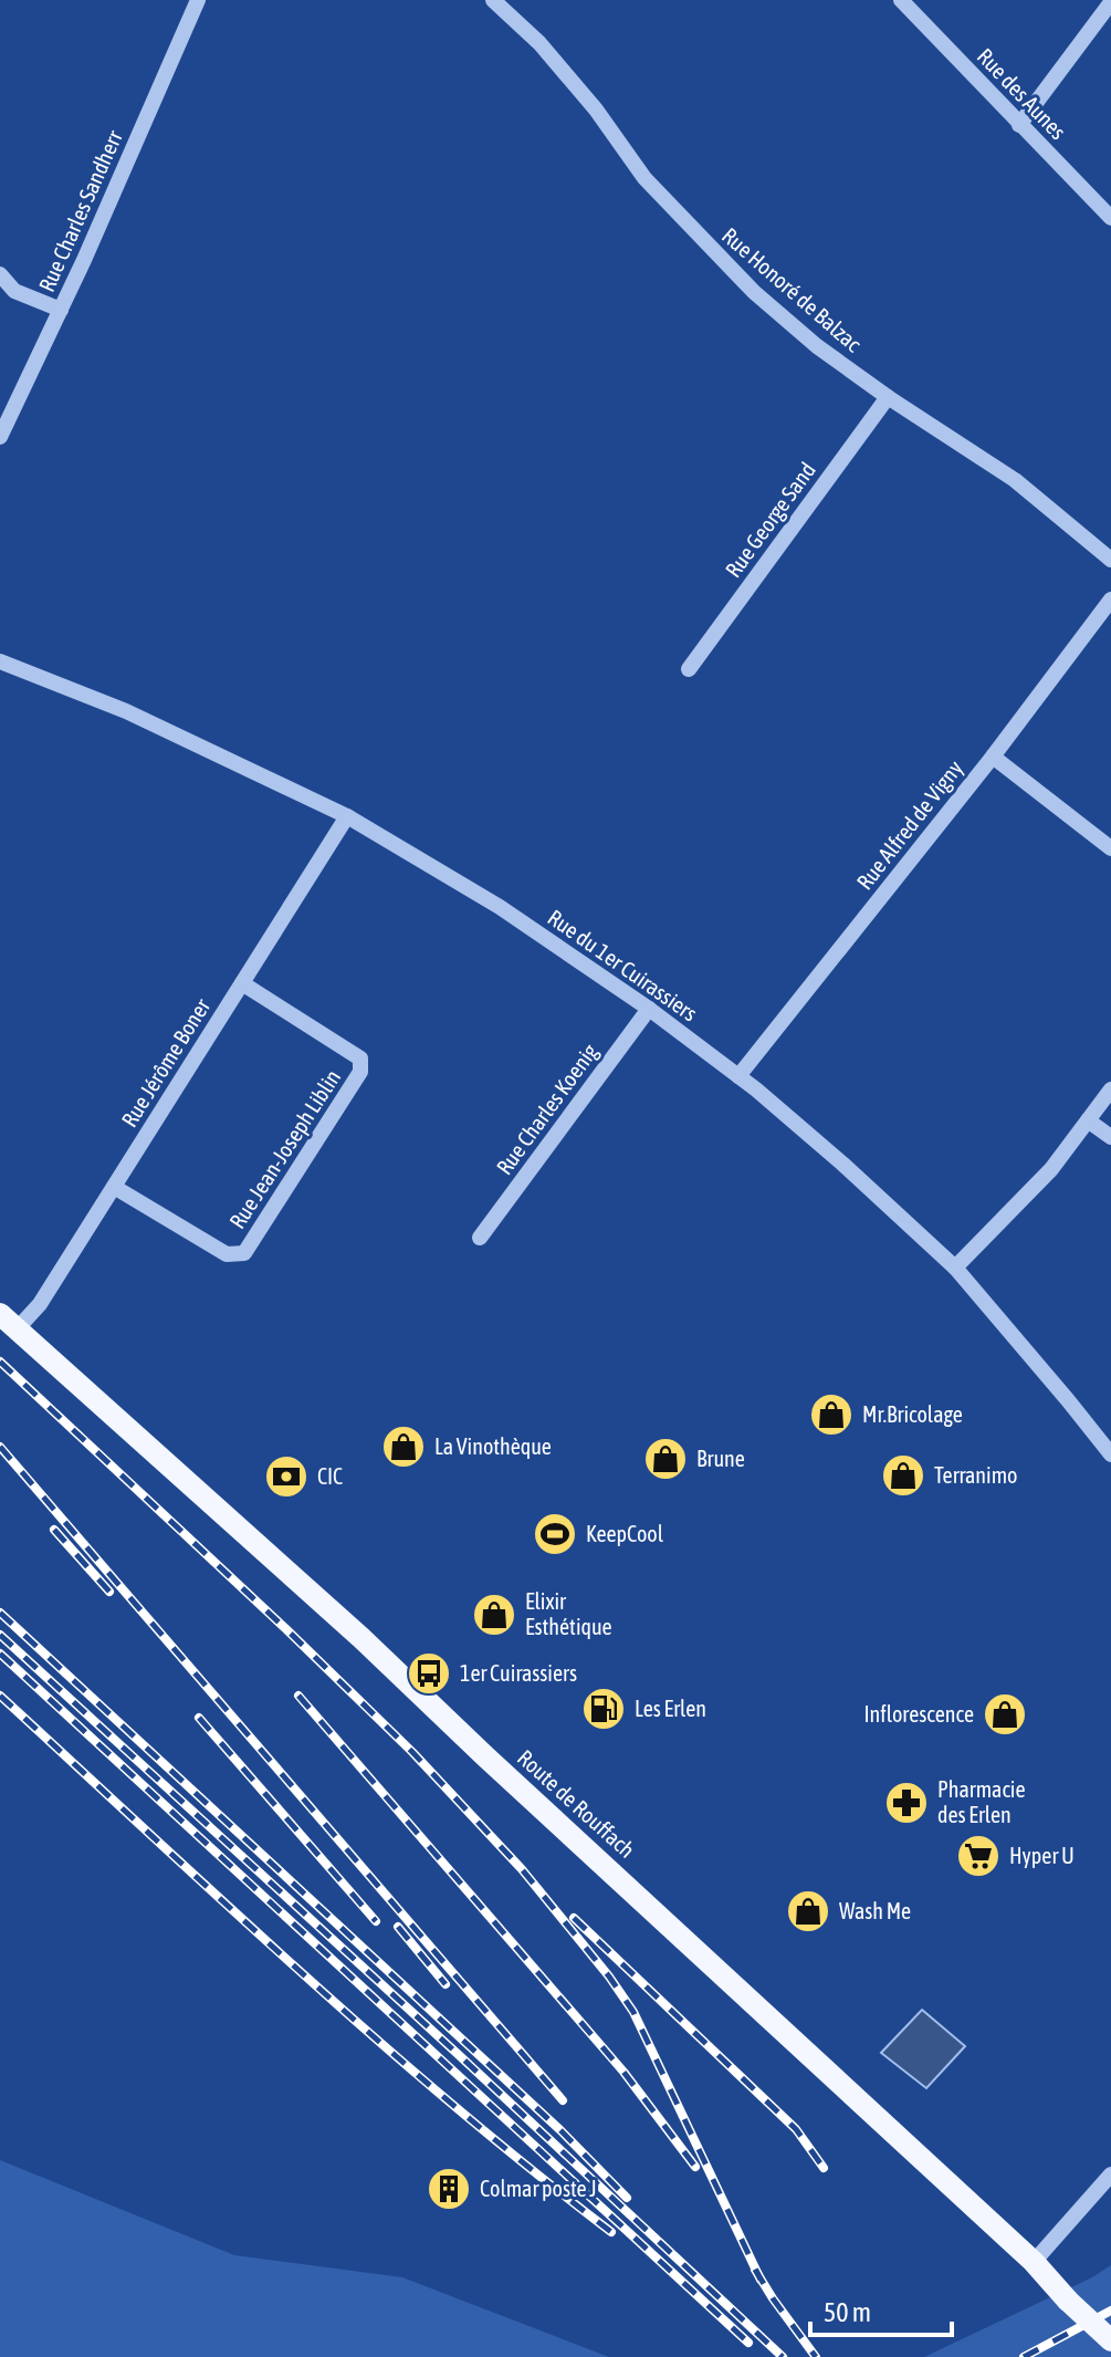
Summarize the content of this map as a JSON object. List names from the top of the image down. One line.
{"streets":{"main road":["Route de Rouffach"],"street":["Rue des Aunes","Rue Charles Sandherr","Rue Honoré de Balzac","Rue George Sand","Rue Alfred de Vigny","Rue du 1er Cuirassiers","Rue Jérôme Boner","Rue Charles Koenig","Rue Jean-Joseph Liblin"]},"crossings":[["Rue Honoré de Balzac","Rue George Sand"],["Rue Alfred de Vigny","Rue du 1er Cuirassiers"],["Rue du 1er Cuirassiers","Rue Jérôme Boner"],["Rue du 1er Cuirassiers","Rue Charles Koenig"],["Rue Jérôme Boner","Rue Jean-Joseph Liblin"],["Rue Jérôme Boner","Route de Rouffach"]],"places":{"shop":["Mr.Bricolage","La Vinothèque","Brune","Terranimo","Elixir Esthétique","Inflorescence","Wash Me"],"bank":["CIC"],"sports":["KeepCool"],"bus stop":["1er Cuirassiers"],"fuel station":["Les Erlen"],"pharmacy":["Pharmacie des Erlen"],"supermarket":["Hyper U"],"building":["Colmar poste J"]},"scale_bar":"50 m"}
